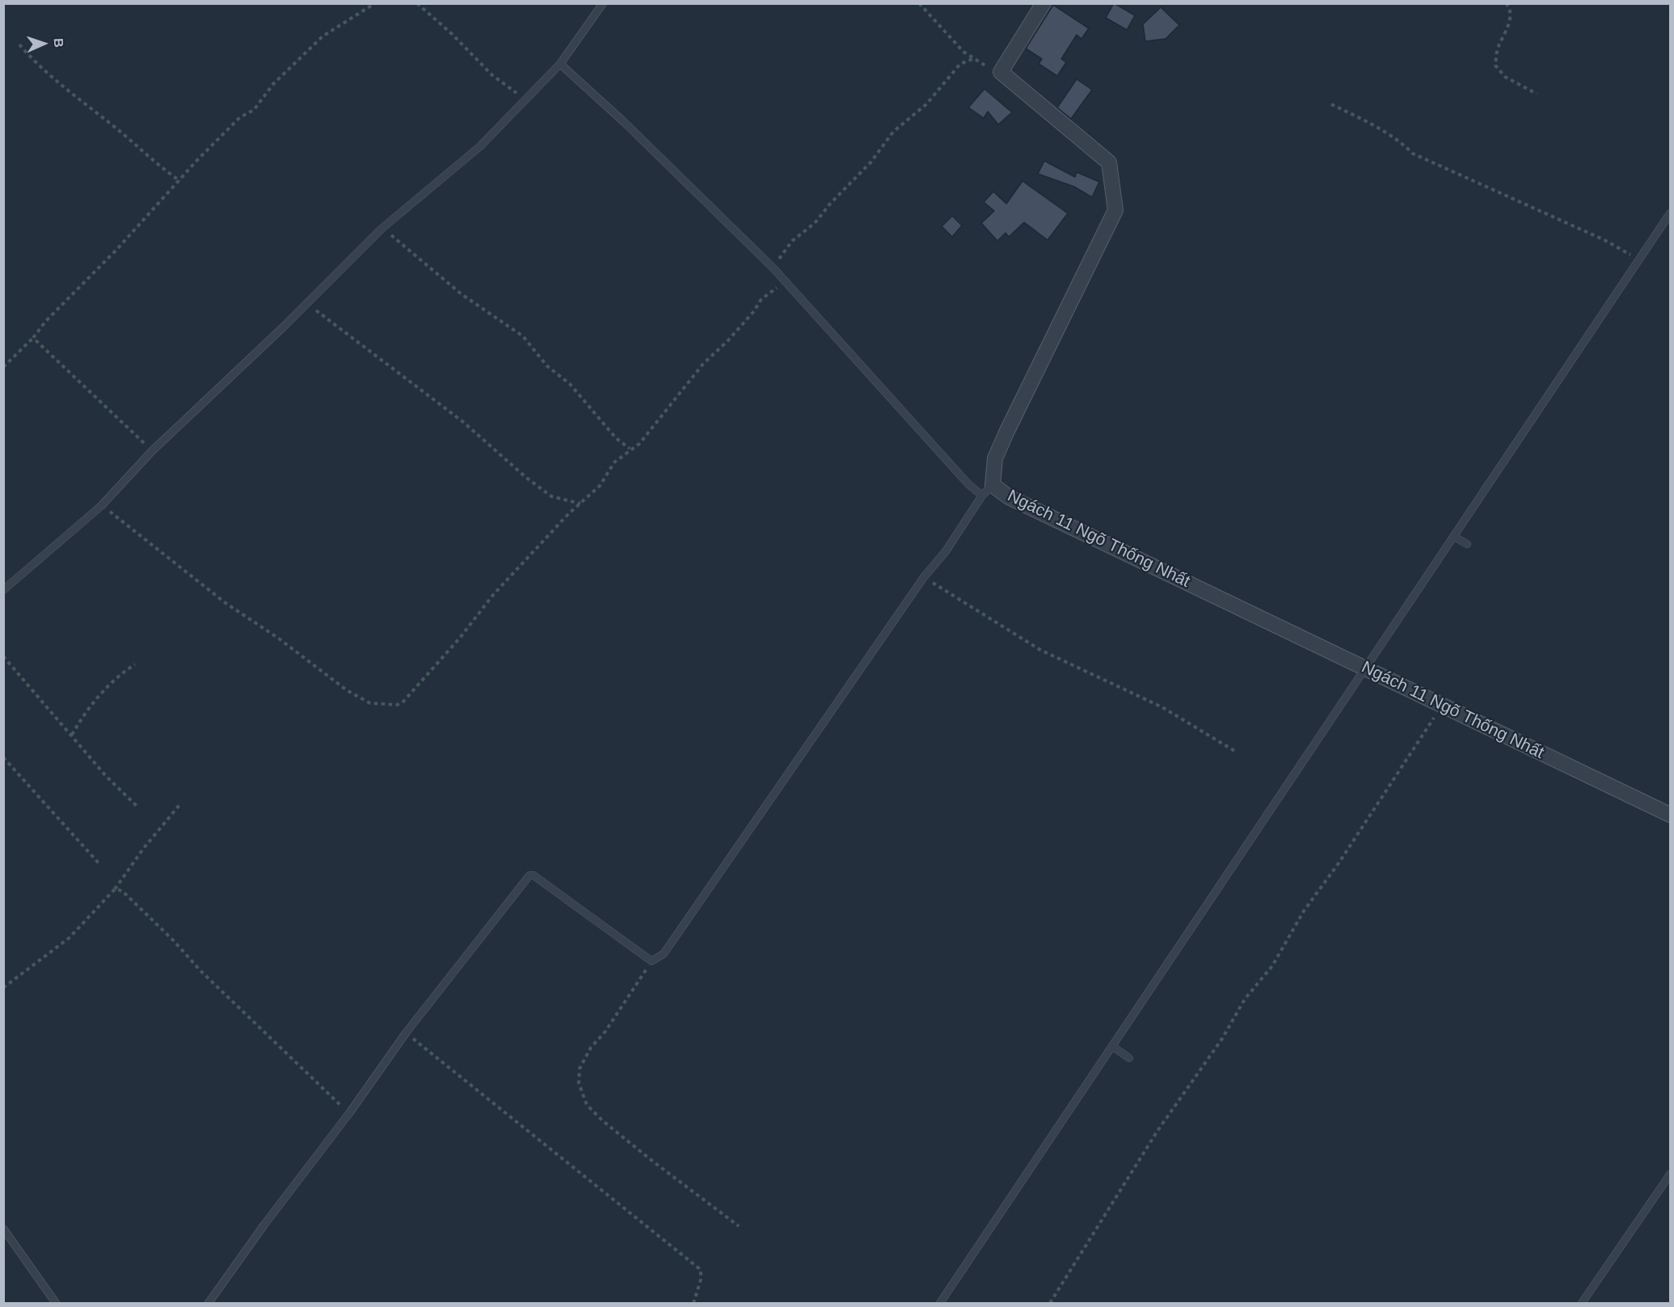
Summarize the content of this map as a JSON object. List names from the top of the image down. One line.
{"streets":{"street":["Ngách 11 Ngõ Thống Nhất"]},"north":"right"}
